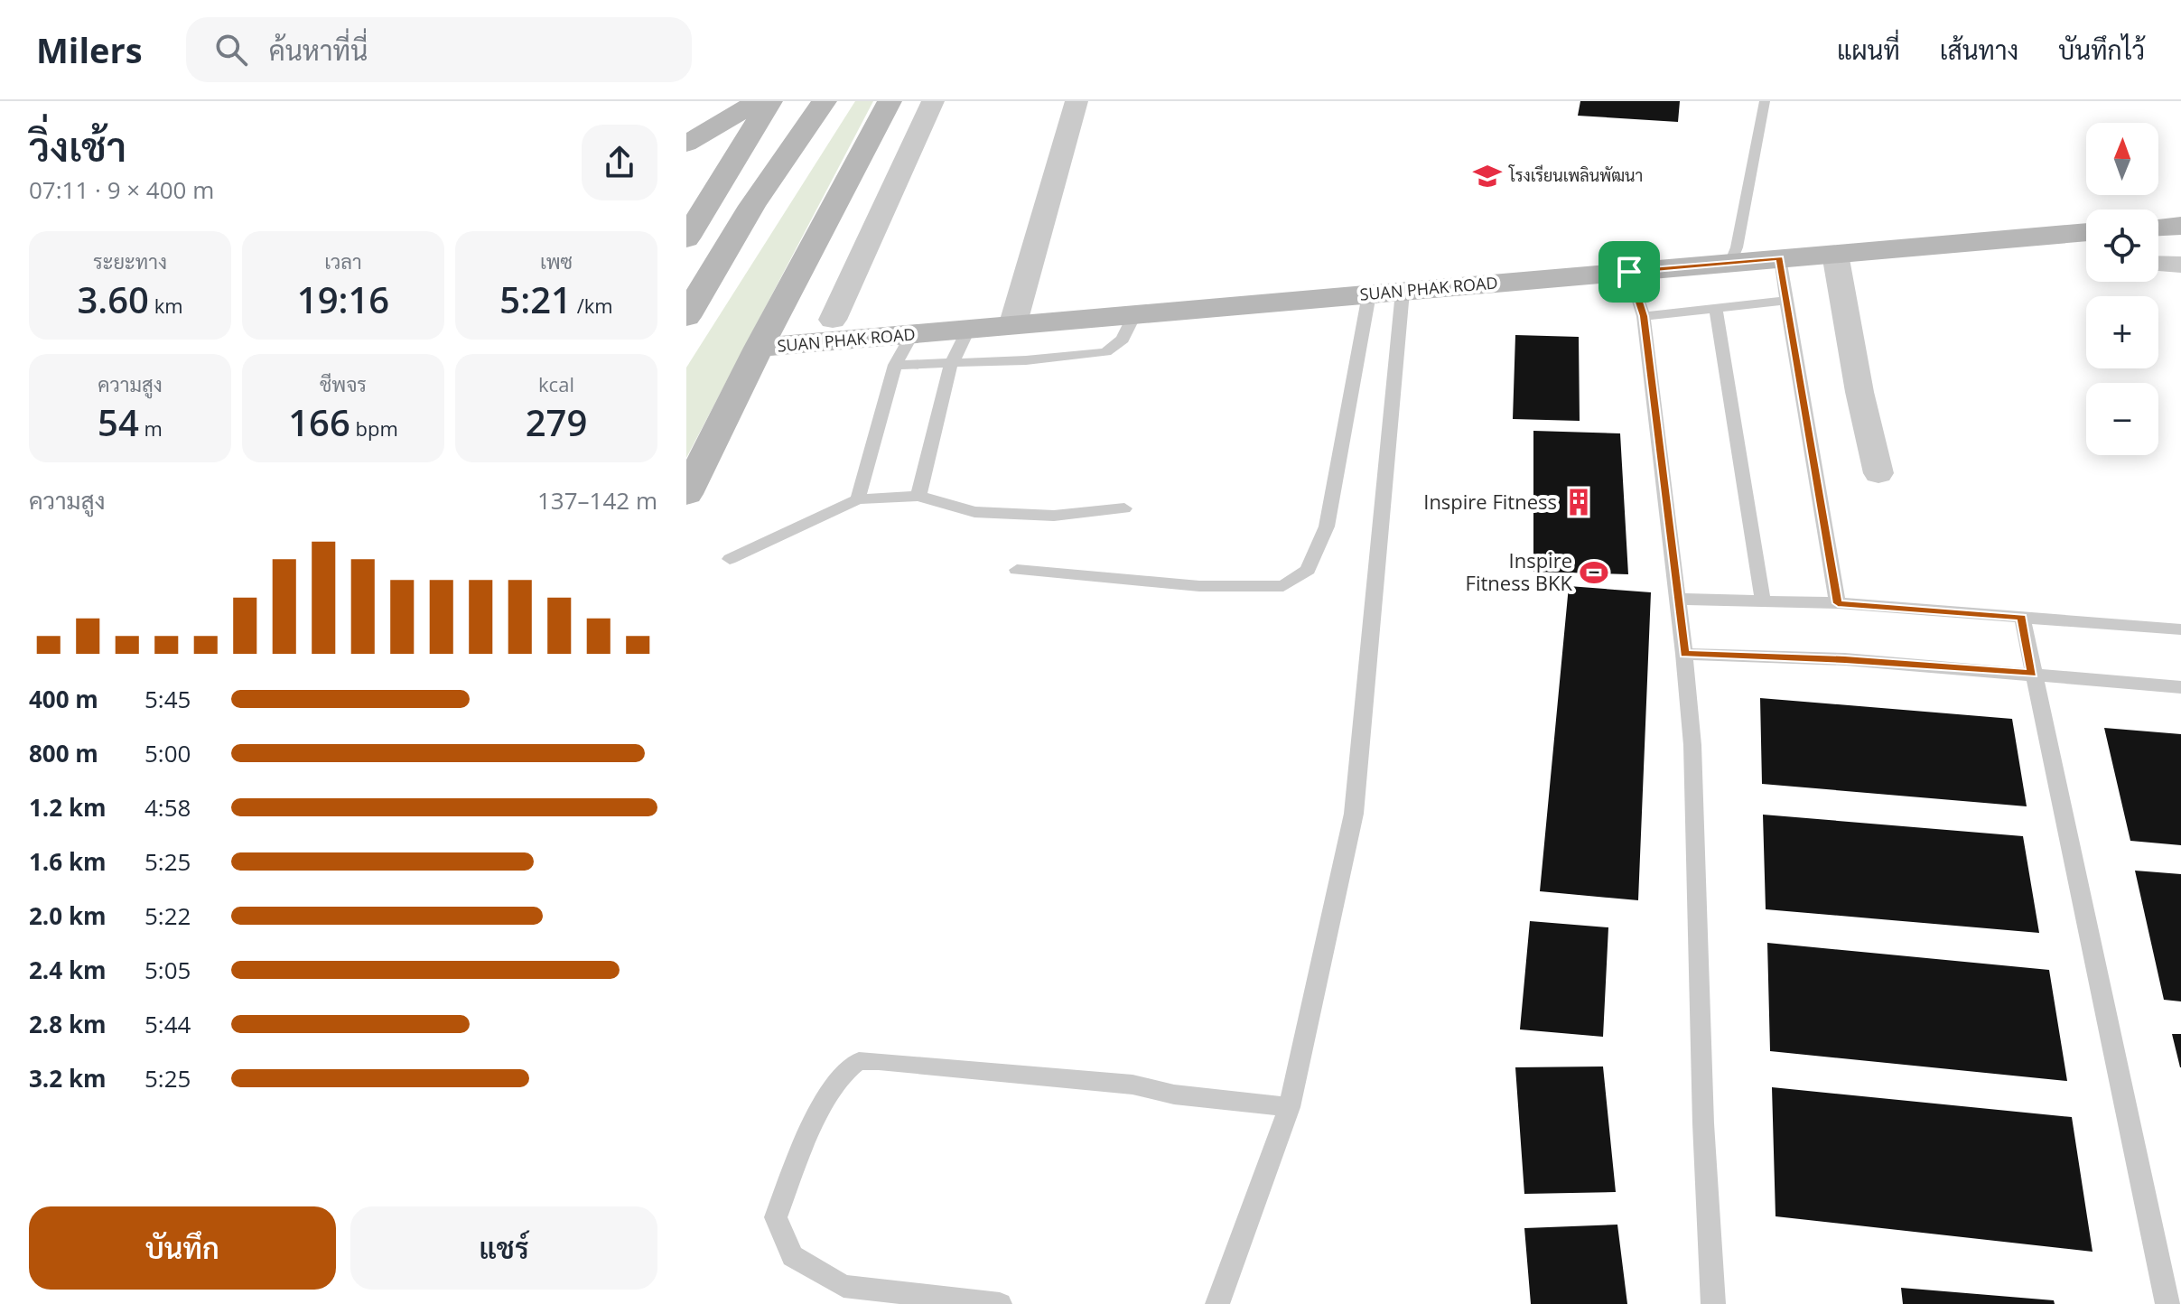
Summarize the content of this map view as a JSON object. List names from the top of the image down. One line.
{"streets":{"main road":["SUAN PHAK ROAD"]},"places":{"school or university":["โรงเรียนเพลินพัฒนา"],"building":["Inspire Fitness"],"sports":["Inspire Fitness BKK"]},"north":"top","page":{"header":"Milers","search":"ค้นหาที่นี่","nav":["แผนที่","เส้นทาง","บันทึกไว้"],"heading":["วิ่งเช้า","07:11 · 9 × 400 m"],"map_buttons":["+","−"],"stats":[["ระยะทาง","3.60 km"],["เวลา","19:16"],["เพซ","5:21 /km"],["ความสูง","54 m"],["ชีพจร","166 bpm"],["kcal","279"]],"chart":["ความสูง","137–142 m"],"list":[{"name":"400 m","note":"5:45"},{"name":"800 m","note":"5:00"},{"name":"1.2 km","note":"4:58"},{"name":"1.6 km","note":"5:25"},{"name":"2.0 km","note":"5:22"},{"name":"2.4 km","note":"5:05"},{"name":"2.8 km","note":"5:44"},{"name":"3.2 km","note":"5:25"}],"buttons":["บันทึก","แชร์"]}}
